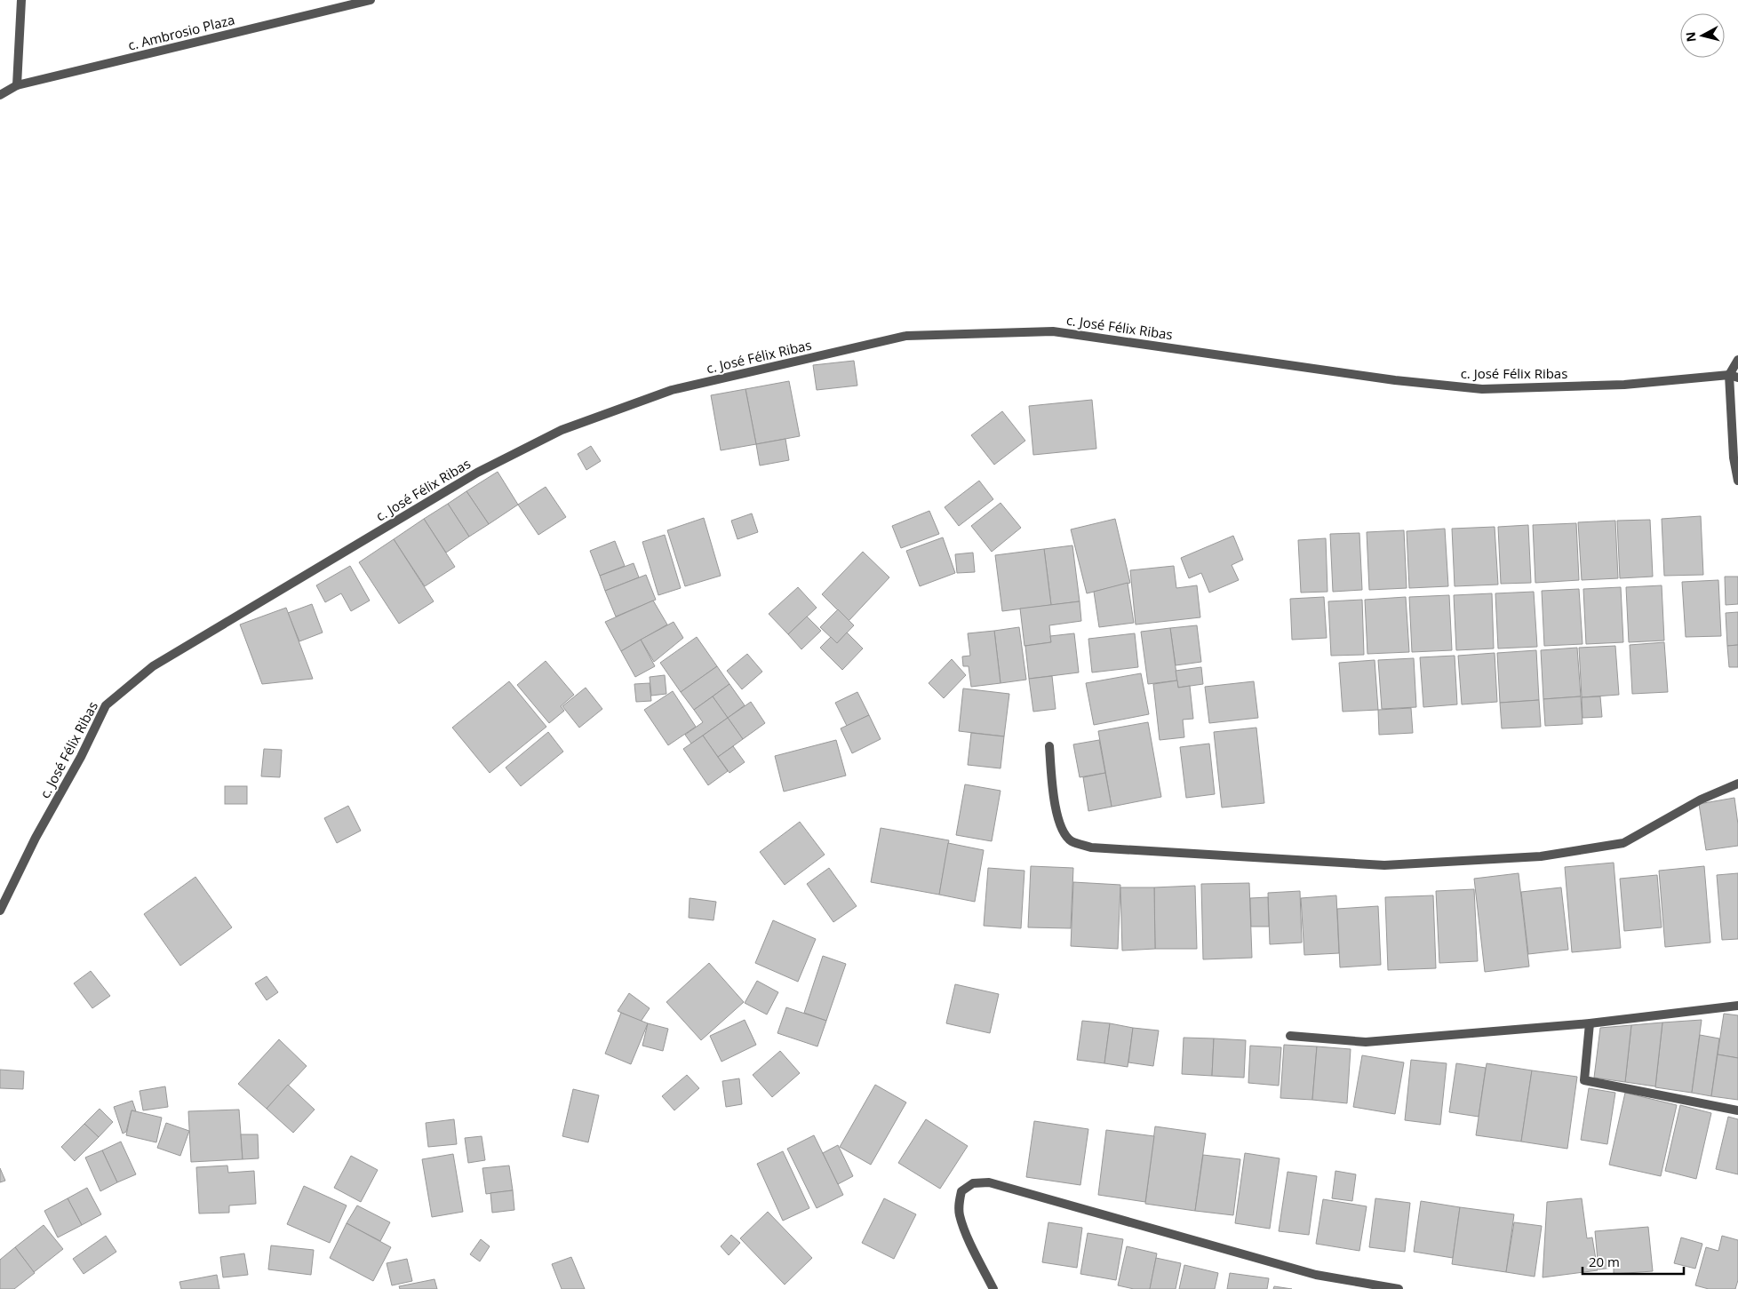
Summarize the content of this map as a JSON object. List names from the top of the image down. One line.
{"streets":{"street":["c. Ambrosio Plaza","c. José Félix Ribas"]},"scale_bar":"20 m","north":"left"}
